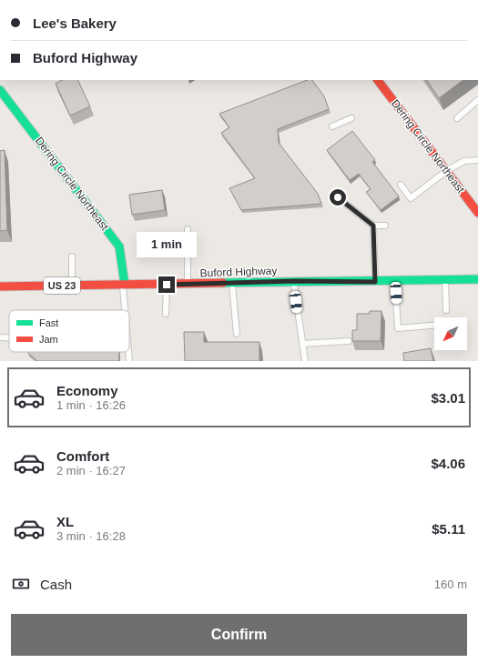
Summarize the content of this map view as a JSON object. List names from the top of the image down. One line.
{"streets":{"main road":["Dering Circle Northeast","Buford Highway","US 23"]},"crossings":[["Dering Circle Northeast","Buford Highway"]],"legend":["Fast","Jam"],"north":"bottom left","page":{"banner":["Lee's Bakery","Buford Highway"],"bubble":"1 min","list":[{"name":"Economy","note":"1 min · 16:26","value":"$3.01"},{"name":"Comfort","note":"2 min · 16:27","value":"$4.06"},{"name":"XL","note":"3 min · 16:28","value":"$5.11"}],"pay":["Cash","160 m"],"buttons":"Confirm"}}
